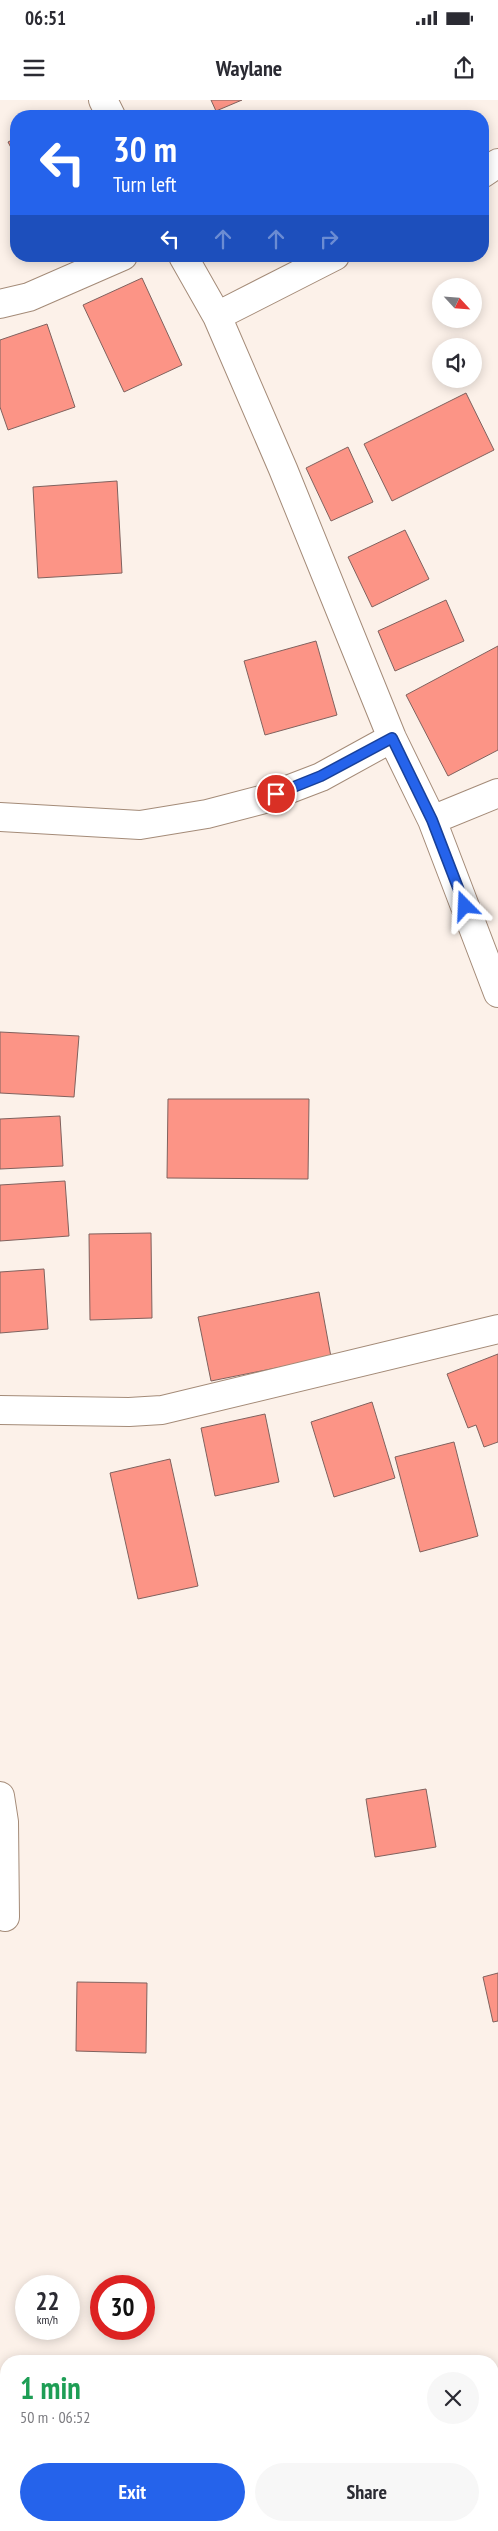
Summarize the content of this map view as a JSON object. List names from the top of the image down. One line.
{"north":"bottom right","page":{"status":"06:51","header":"Waylane","turn":["30 m","Turn left"],"speed":"22 km/h","limit":"30","heading":["1 min","50 m · 06:52"],"buttons":["Exit","Share"]}}
